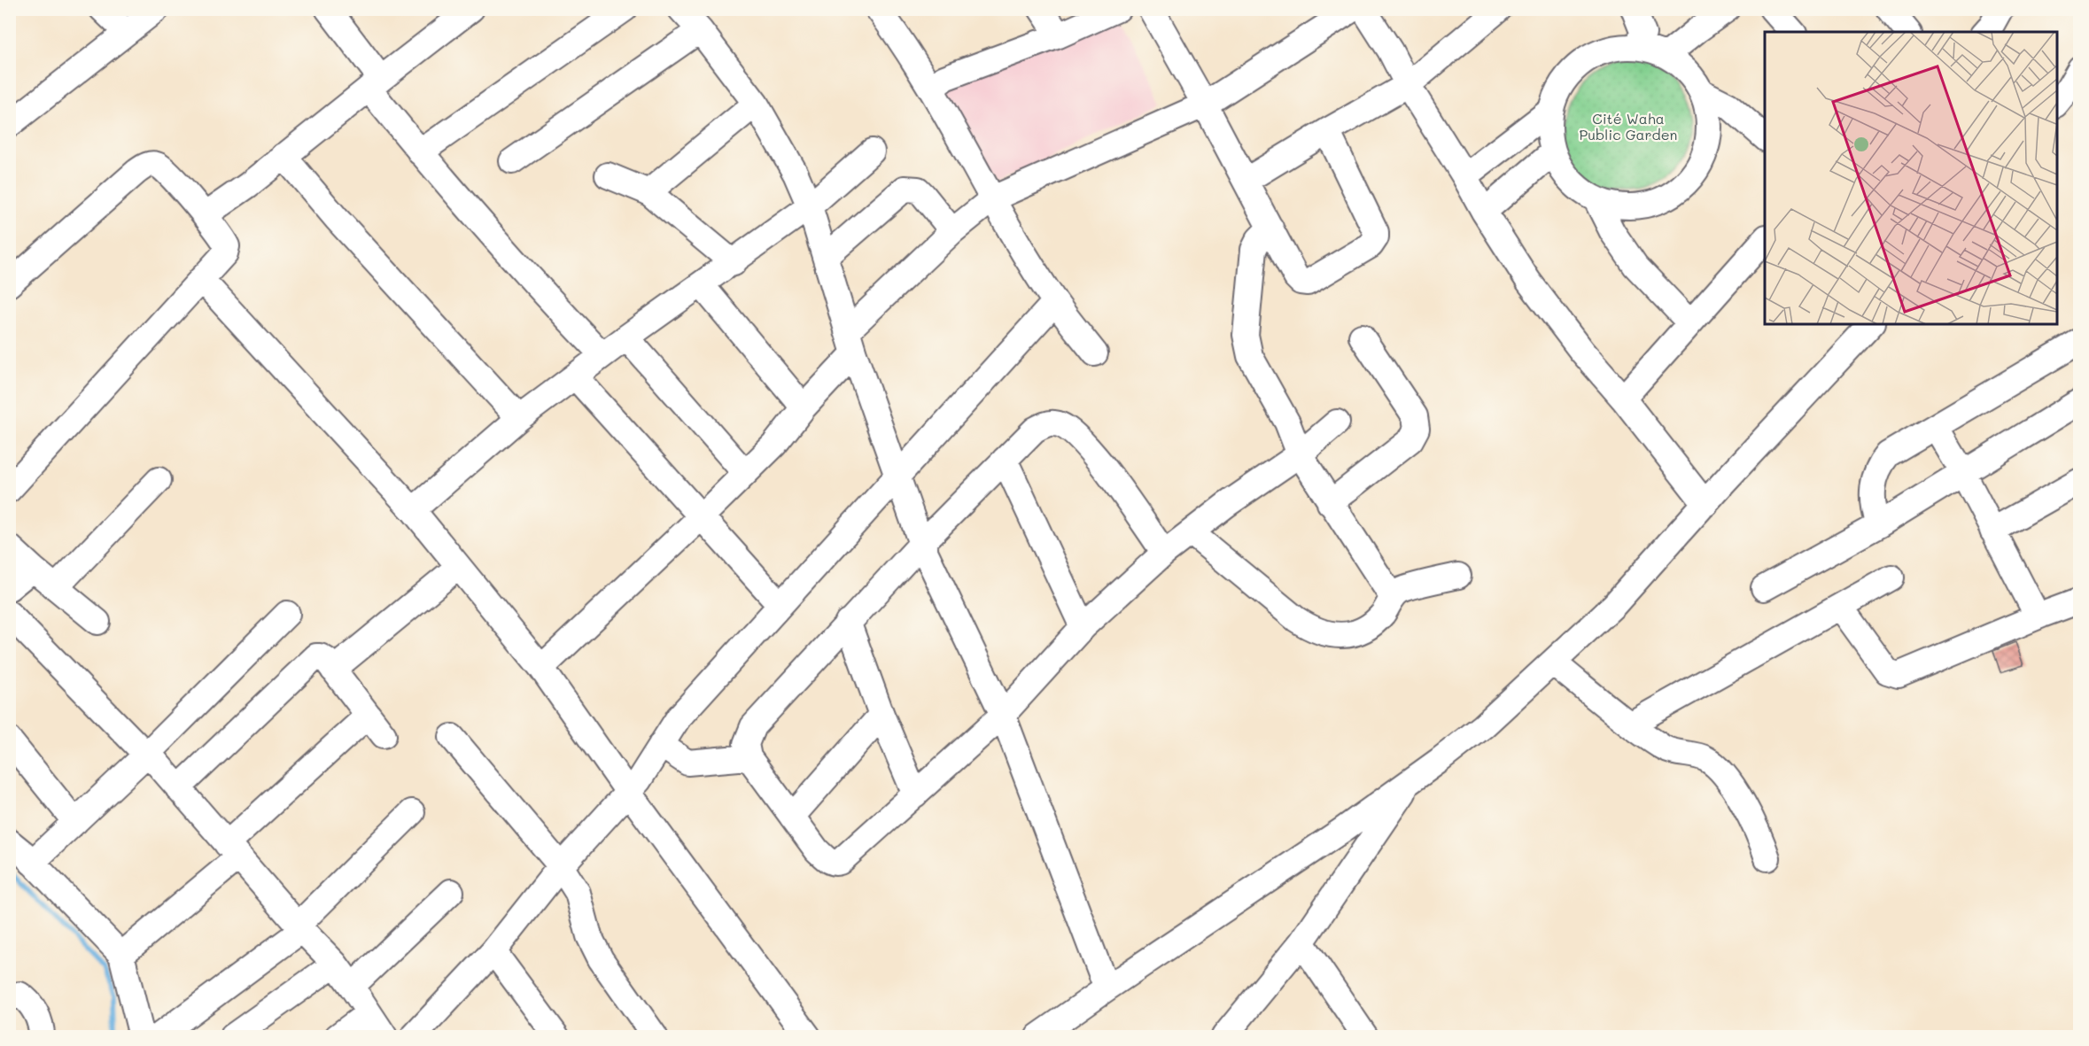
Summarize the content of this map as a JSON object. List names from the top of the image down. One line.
{"parks":["Cité Waha Public Garden"]}
